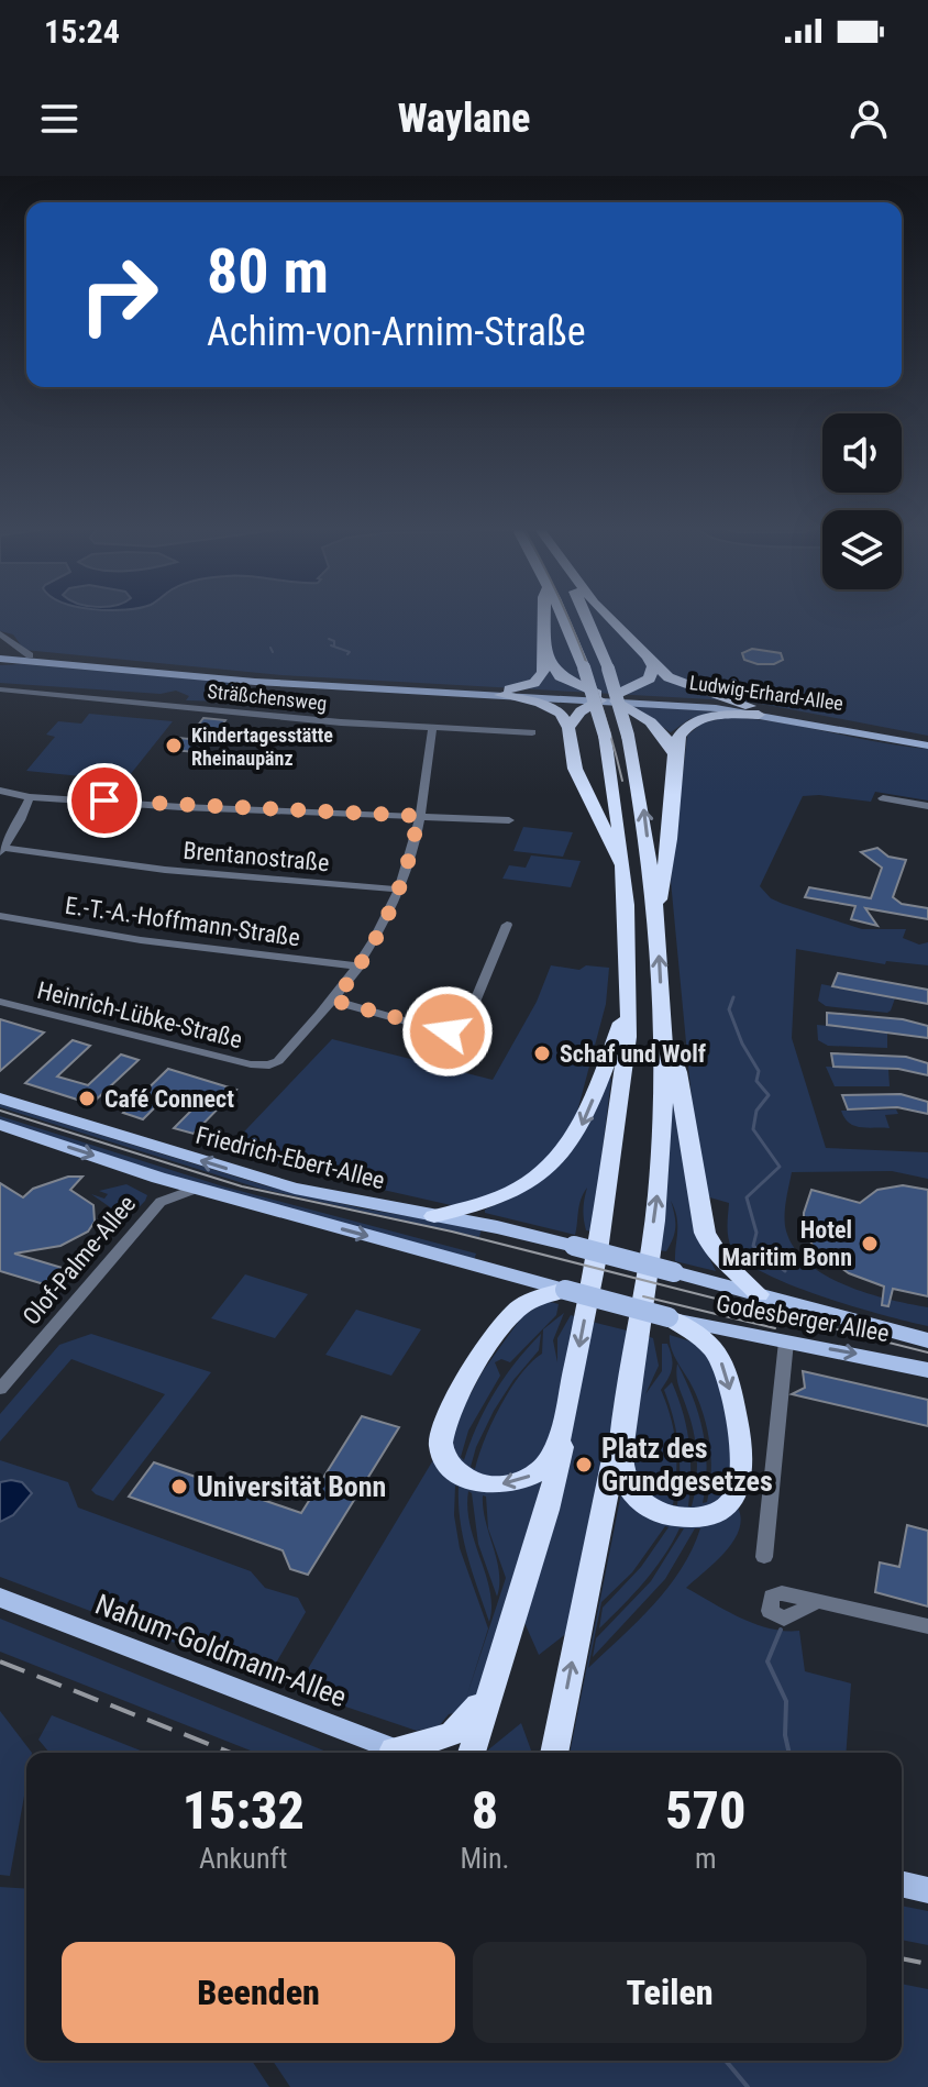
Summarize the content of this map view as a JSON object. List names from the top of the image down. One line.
{"streets":{"main road":["Ludwig-Erhard-Allee","Friedrich-Ebert-Allee","Godesberger Allee","Nahum-Goldmann-Allee"],"street":["Sträßchensweg","Brentanostraße","E.-T.-A.-Hoffmann-Straße","Heinrich-Lübke-Straße","Olof-Palme-Allee"]},"crossings":[["Friedrich-Ebert-Allee","Godesberger Allee"]],"places":["Kindertagesstätte Rheinaupänz","Schaf und Wolf","Café Connect","Hotel Maritim Bonn","Platz des Grundgesetzes","Universität Bonn"],"page":{"status":"15:24","header":"Waylane","turn":["80 m","Achim-von-Arnim-Straße"],"eta":["15:32","Ankunft","8","Min.","570","m"],"buttons":["Beenden","Teilen"]}}
